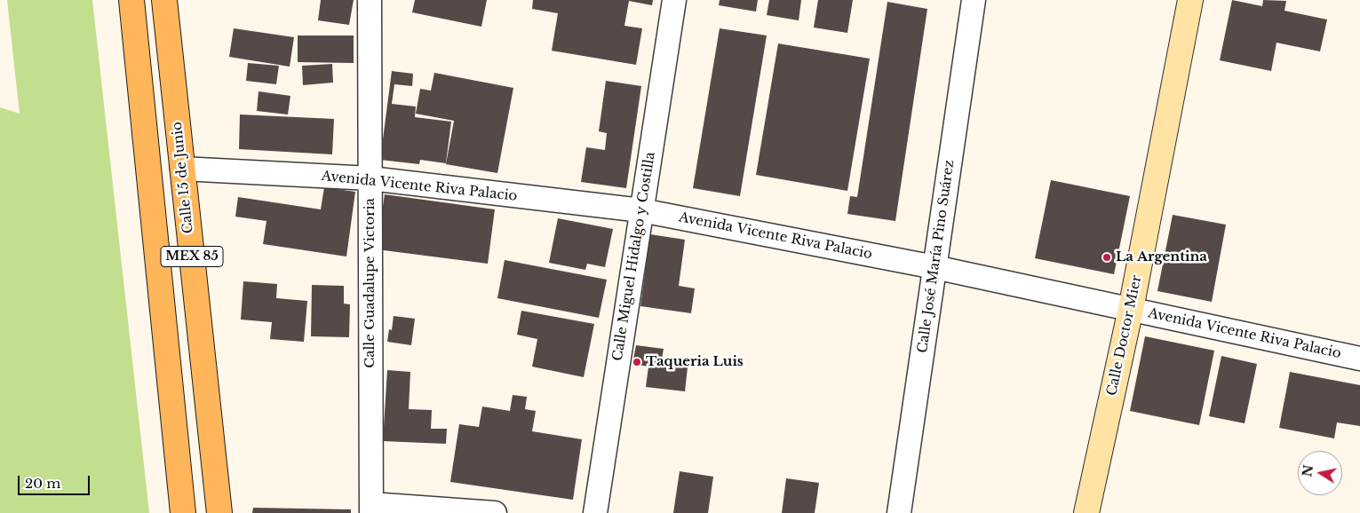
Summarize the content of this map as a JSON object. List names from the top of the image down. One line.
{"streets":{"main road":["Calle 15 de Junio","MEX 85","Calle Doctor Mier"],"street":["Avenida Vicente Riva Palacio","Calle Miguel Hidalgo y Costilla","Calle José María Pino Suárez","Calle Guadalupe Victoria"]},"crossings":[["Calle 15 de Junio","Avenida Vicente Riva Palacio"],["Avenida Vicente Riva Palacio","Calle Miguel Hidalgo y Costilla"],["Avenida Vicente Riva Palacio","Calle José María Pino Suárez"],["Avenida Vicente Riva Palacio","Calle Guadalupe Victoria"],["Avenida Vicente Riva Palacio","Calle Doctor Mier"]],"places":["La Argentina","Taqueria Luis"],"scale_bar":"20 m","north":"left"}
